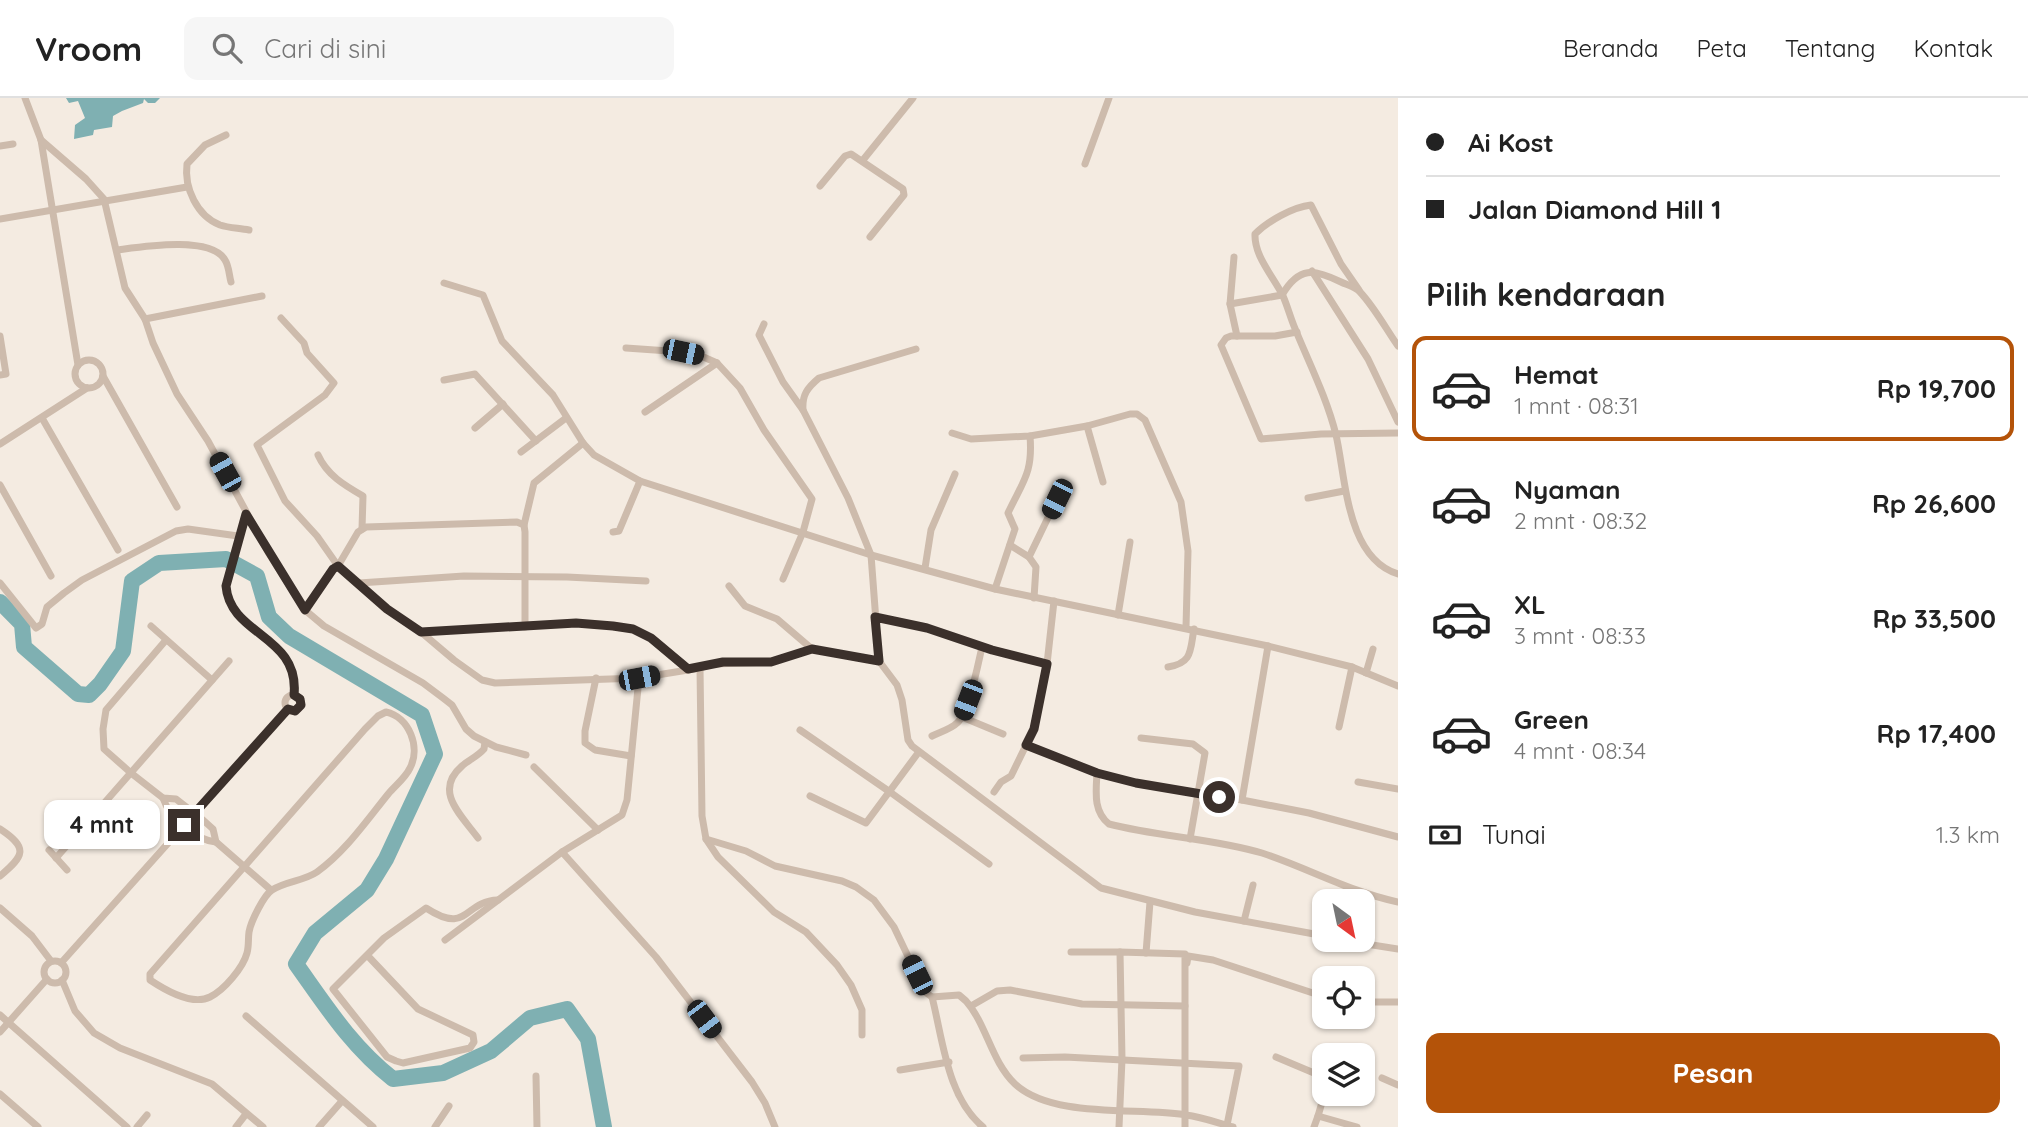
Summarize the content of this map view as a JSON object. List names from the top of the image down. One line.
{"north":"bottom right","page":{"header":"Vroom","search":"Cari di sini","nav":["Beranda","Peta","Tentang","Kontak"],"banner":["Ai Kost","Jalan Diamond Hill 1"],"heading":"Pilih kendaraan","list":[{"name":"Hemat","note":"1 mnt · 08:31","value":"Rp 19,700"},{"name":"Nyaman","note":"2 mnt · 08:32","value":"Rp 26,600"},{"name":"XL","note":"3 mnt · 08:33","value":"Rp 33,500"},{"name":"Green","note":"4 mnt · 08:34","value":"Rp 17,400"}],"pay":["Tunai","1.3 km"],"bubble":"4 mnt","buttons":"Pesan"}}
